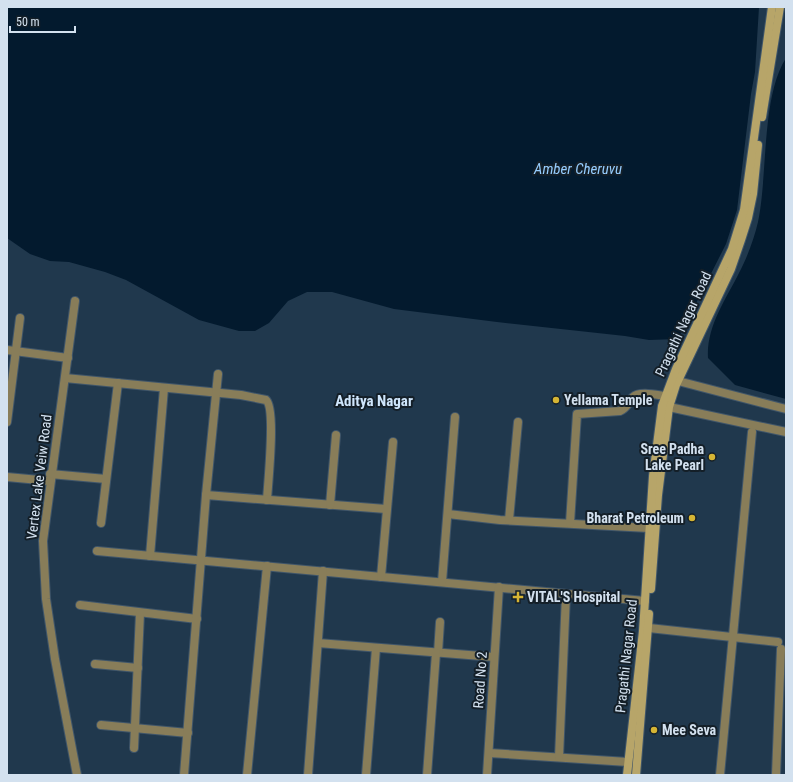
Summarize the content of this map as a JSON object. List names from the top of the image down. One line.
{"streets":{"main road":["Pragathi Nagar Road"],"street":["Vertex Lake Veiw Road","Road No 2"]},"districts":["Aditya Nagar"],"water":["Amber Cheruvu"],"places":{"other":["Yellama Temple","Sree Padha Lake Pearl","Bharat Petroleum","Mee Seva"],"health":["VITAL'S Hospital"]},"scale_bar":"50 m"}
